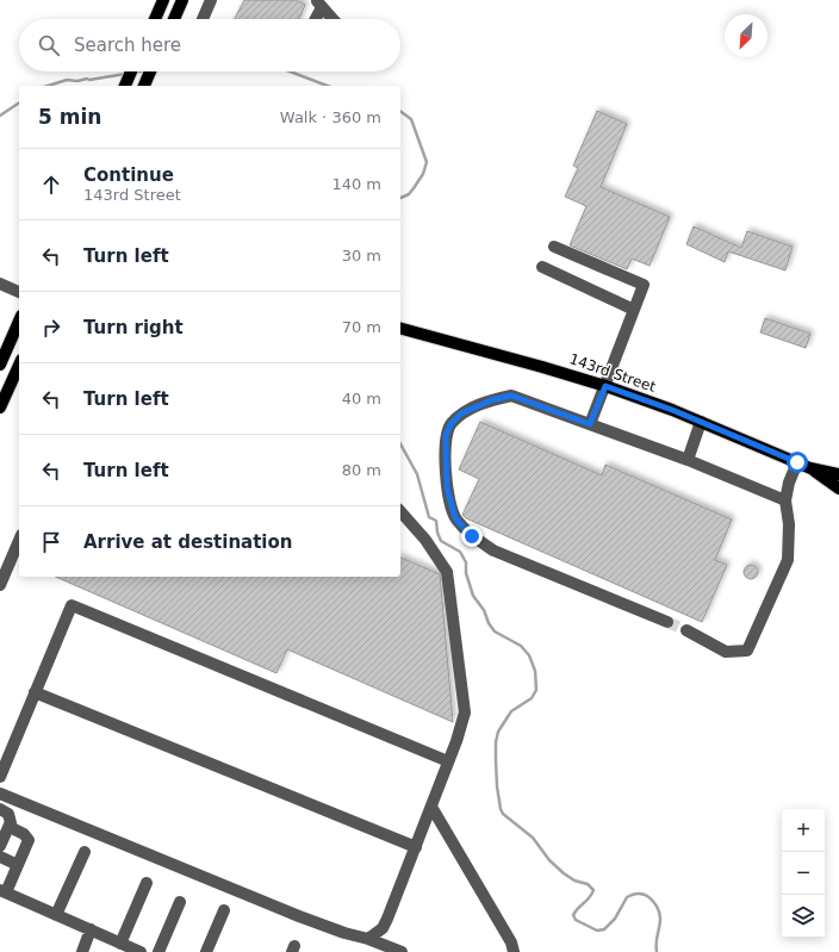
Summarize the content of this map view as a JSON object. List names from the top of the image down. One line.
{"streets":{"main road":["143rd Street"]},"north":"bottom left","page":{"search":"Search here","heading":["5 min","Walk · 360 m"],"list":[["Continue","143rd Street","140 m"],["Turn left","30 m"],["Turn right","70 m"],["Turn left","40 m"],["Turn left","80 m"],"Arrive at destination"],"map_buttons":["+","−"]}}
